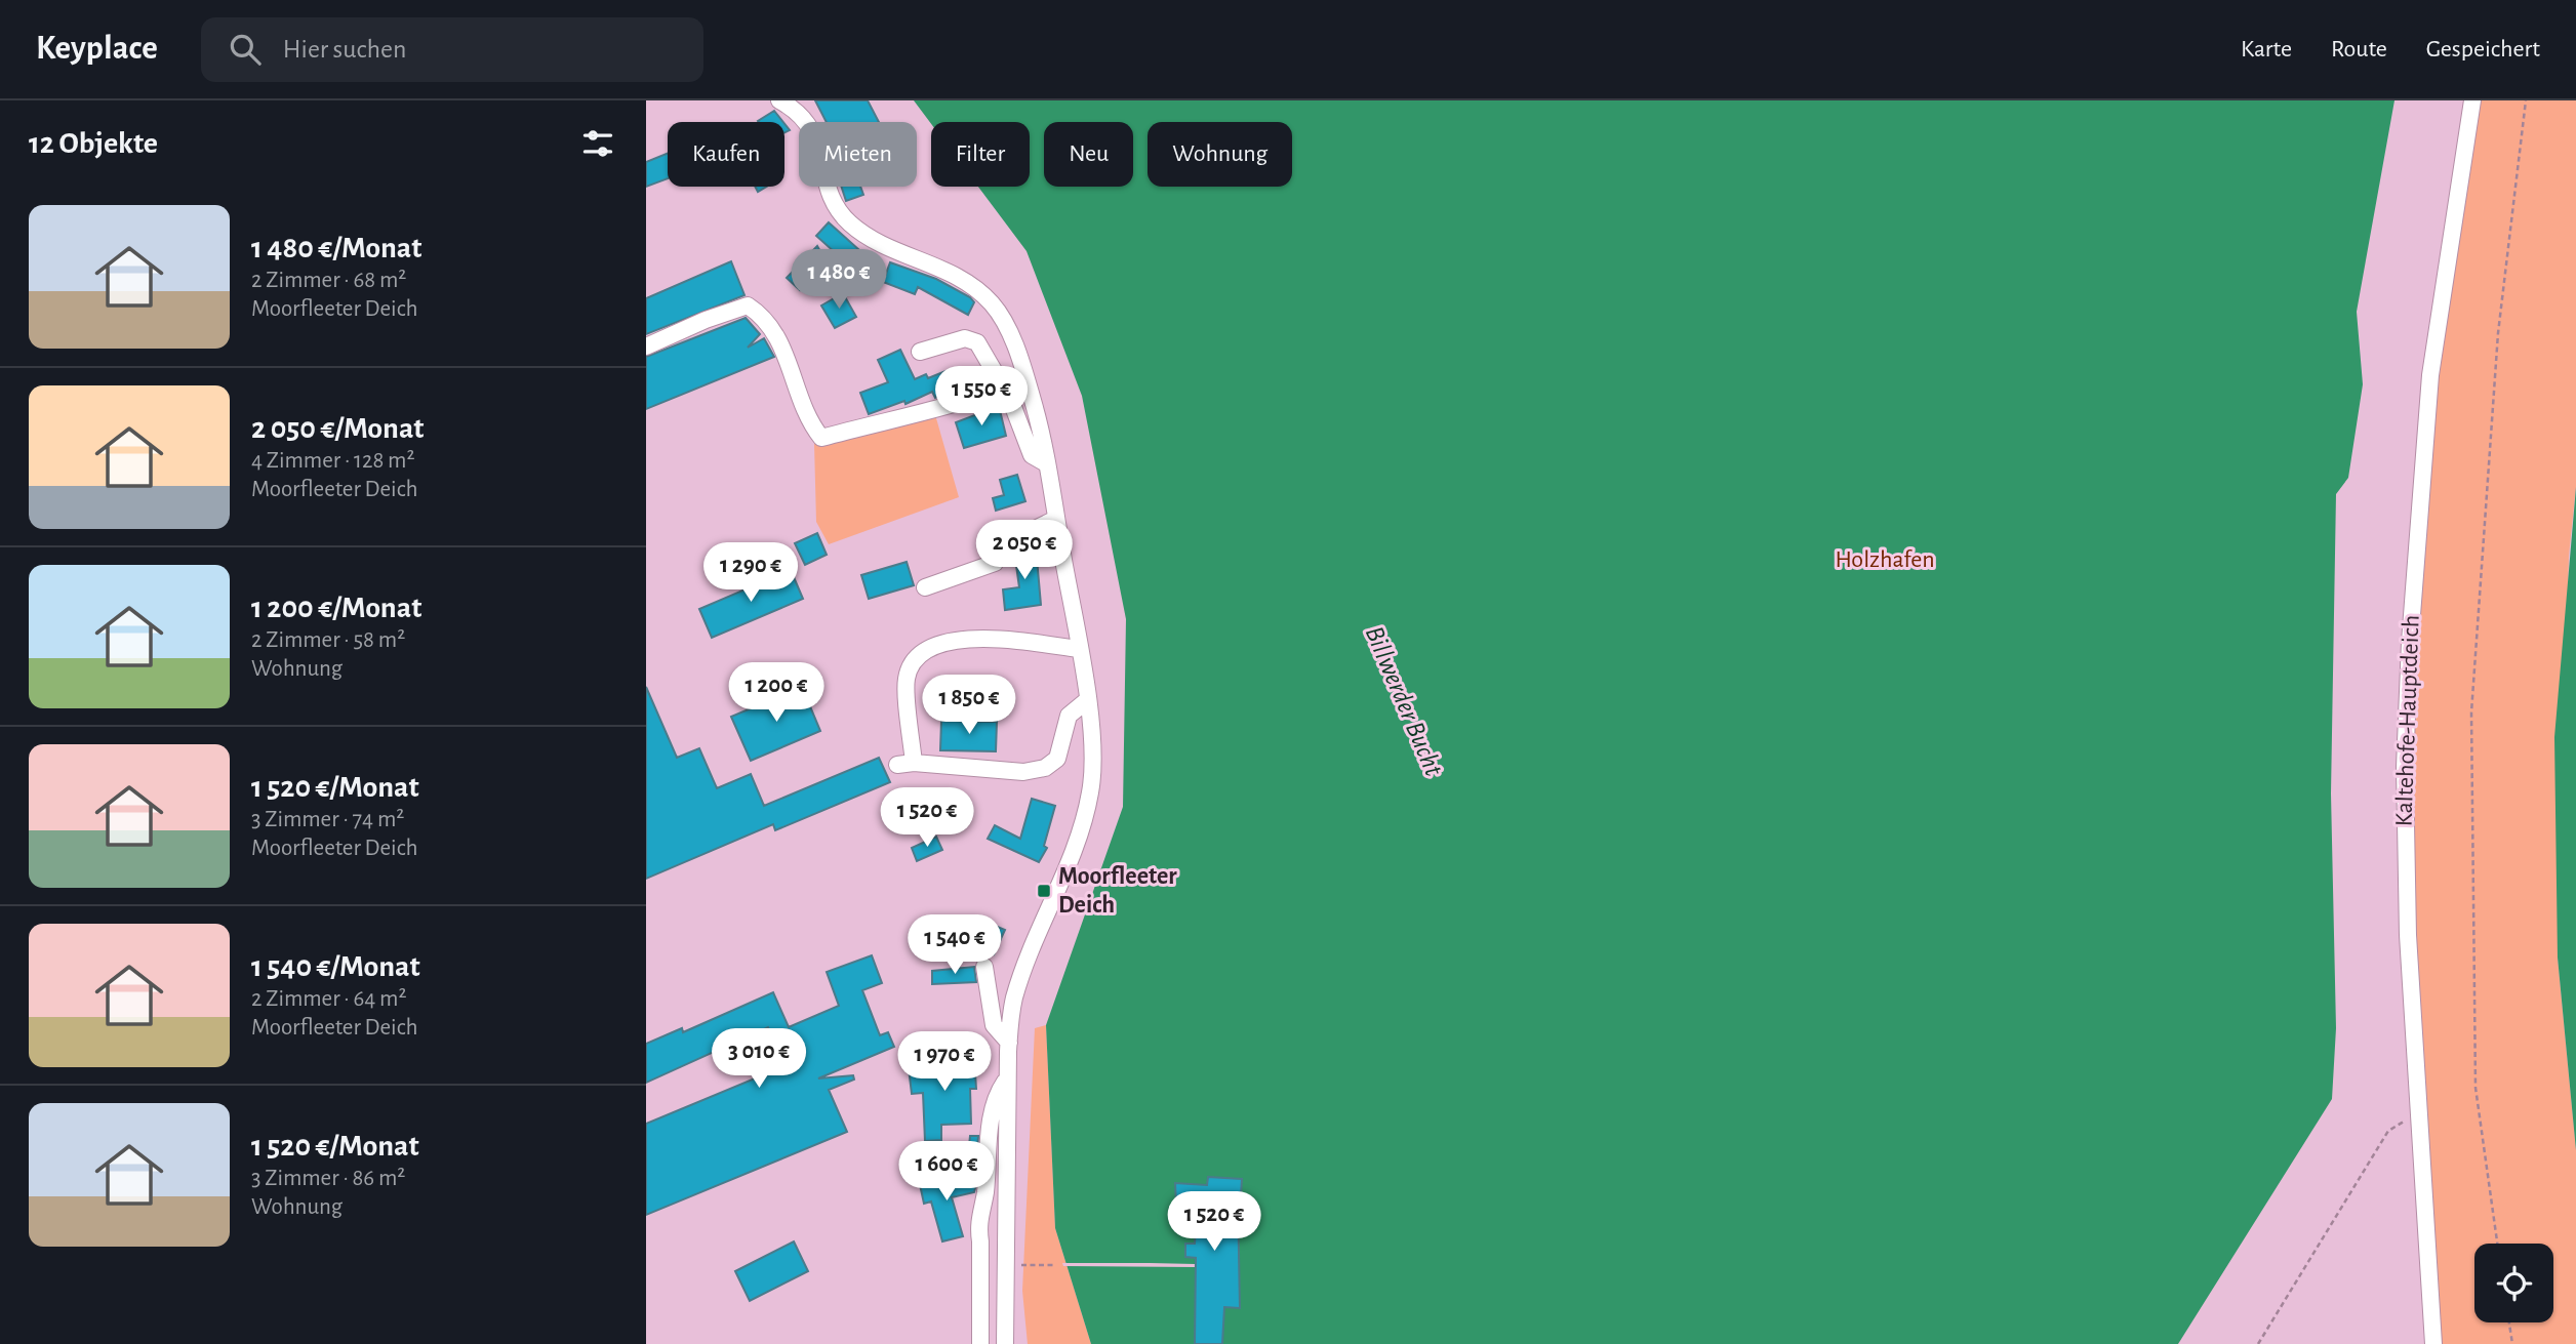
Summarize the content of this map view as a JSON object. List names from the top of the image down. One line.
{"streets":{"street":["Kaltehofe-Hauptdeich"]},"water":["Billwerder Bucht"],"parks":["Holzhafen"],"places":{"transit":["Moorfleeter Deich"]},"page":{"header":"Keyplace","search":"Hier suchen","nav":["Karte","Route","Gespeichert"],"heading":"12 Objekte","chip":["Kaufen","Mieten","Filter","Neu","Wohnung"],"list":[{"name":"1 480 €/Monat","note":"2 Zimmer · 68 m² · Moorfleeter Deich"},{"name":"2 050 €/Monat","note":"4 Zimmer · 128 m² · Moorfleeter Deich"},{"name":"1 200 €/Monat","note":"2 Zimmer · 58 m² · Wohnung"},{"name":"1 520 €/Monat","note":"3 Zimmer · 74 m² · Moorfleeter Deich"},{"name":"1 540 €/Monat","note":"2 Zimmer · 64 m² · Moorfleeter Deich"},{"name":"1 520 €/Monat","note":"3 Zimmer · 86 m² · Wohnung"}],"price":["1 480 €","1 550 €","2 050 €","1 290 €","1 200 €","1 850 €","1 520 €","1 540 €","3 010 €","1 970 €","1 600 €","1 520 €"]}}
